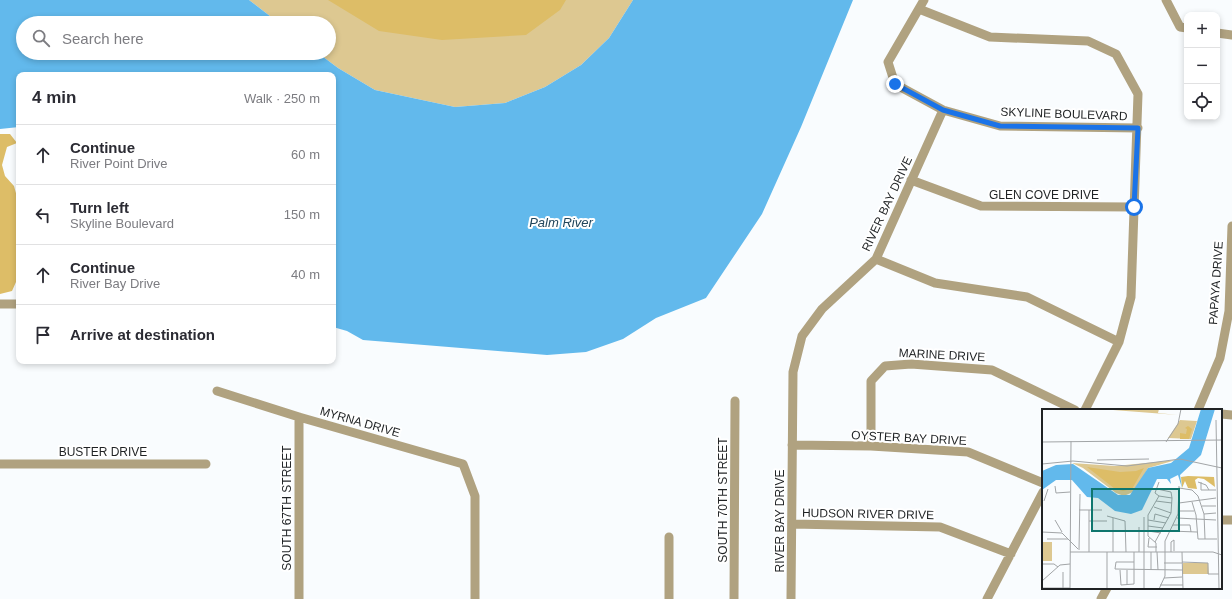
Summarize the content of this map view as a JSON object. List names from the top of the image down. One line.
{"streets":{"street":["SKYLINE BOULEVARD","GLEN COVE DRIVE","RIVER BAY DRIVE","PAPAYA DRIVE","MARINE DRIVE","MYRNA DRIVE","OYSTER BAY DRIVE","BUSTER DRIVE","SOUTH 70TH STREET","SOUTH 67TH STREET","HUDSON RIVER DRIVE"]},"crossings":[["SKYLINE BOULEVARD","RIVER BAY DRIVE"],["GLEN COVE DRIVE","RIVER BAY DRIVE"],["RIVER BAY DRIVE","OYSTER BAY DRIVE"],["RIVER BAY DRIVE","HUDSON RIVER DRIVE"],["MARINE DRIVE","OYSTER BAY DRIVE"],["MYRNA DRIVE","SOUTH 67TH STREET"]],"water":["Palm River"],"page":{"map_buttons":["+","−"],"search":"Search here","heading":["4 min","Walk · 250 m"],"list":[["Continue","River Point Drive","60 m"],["Turn left","Skyline Boulevard","150 m"],["Continue","River Bay Drive","40 m"],"Arrive at destination"]}}
